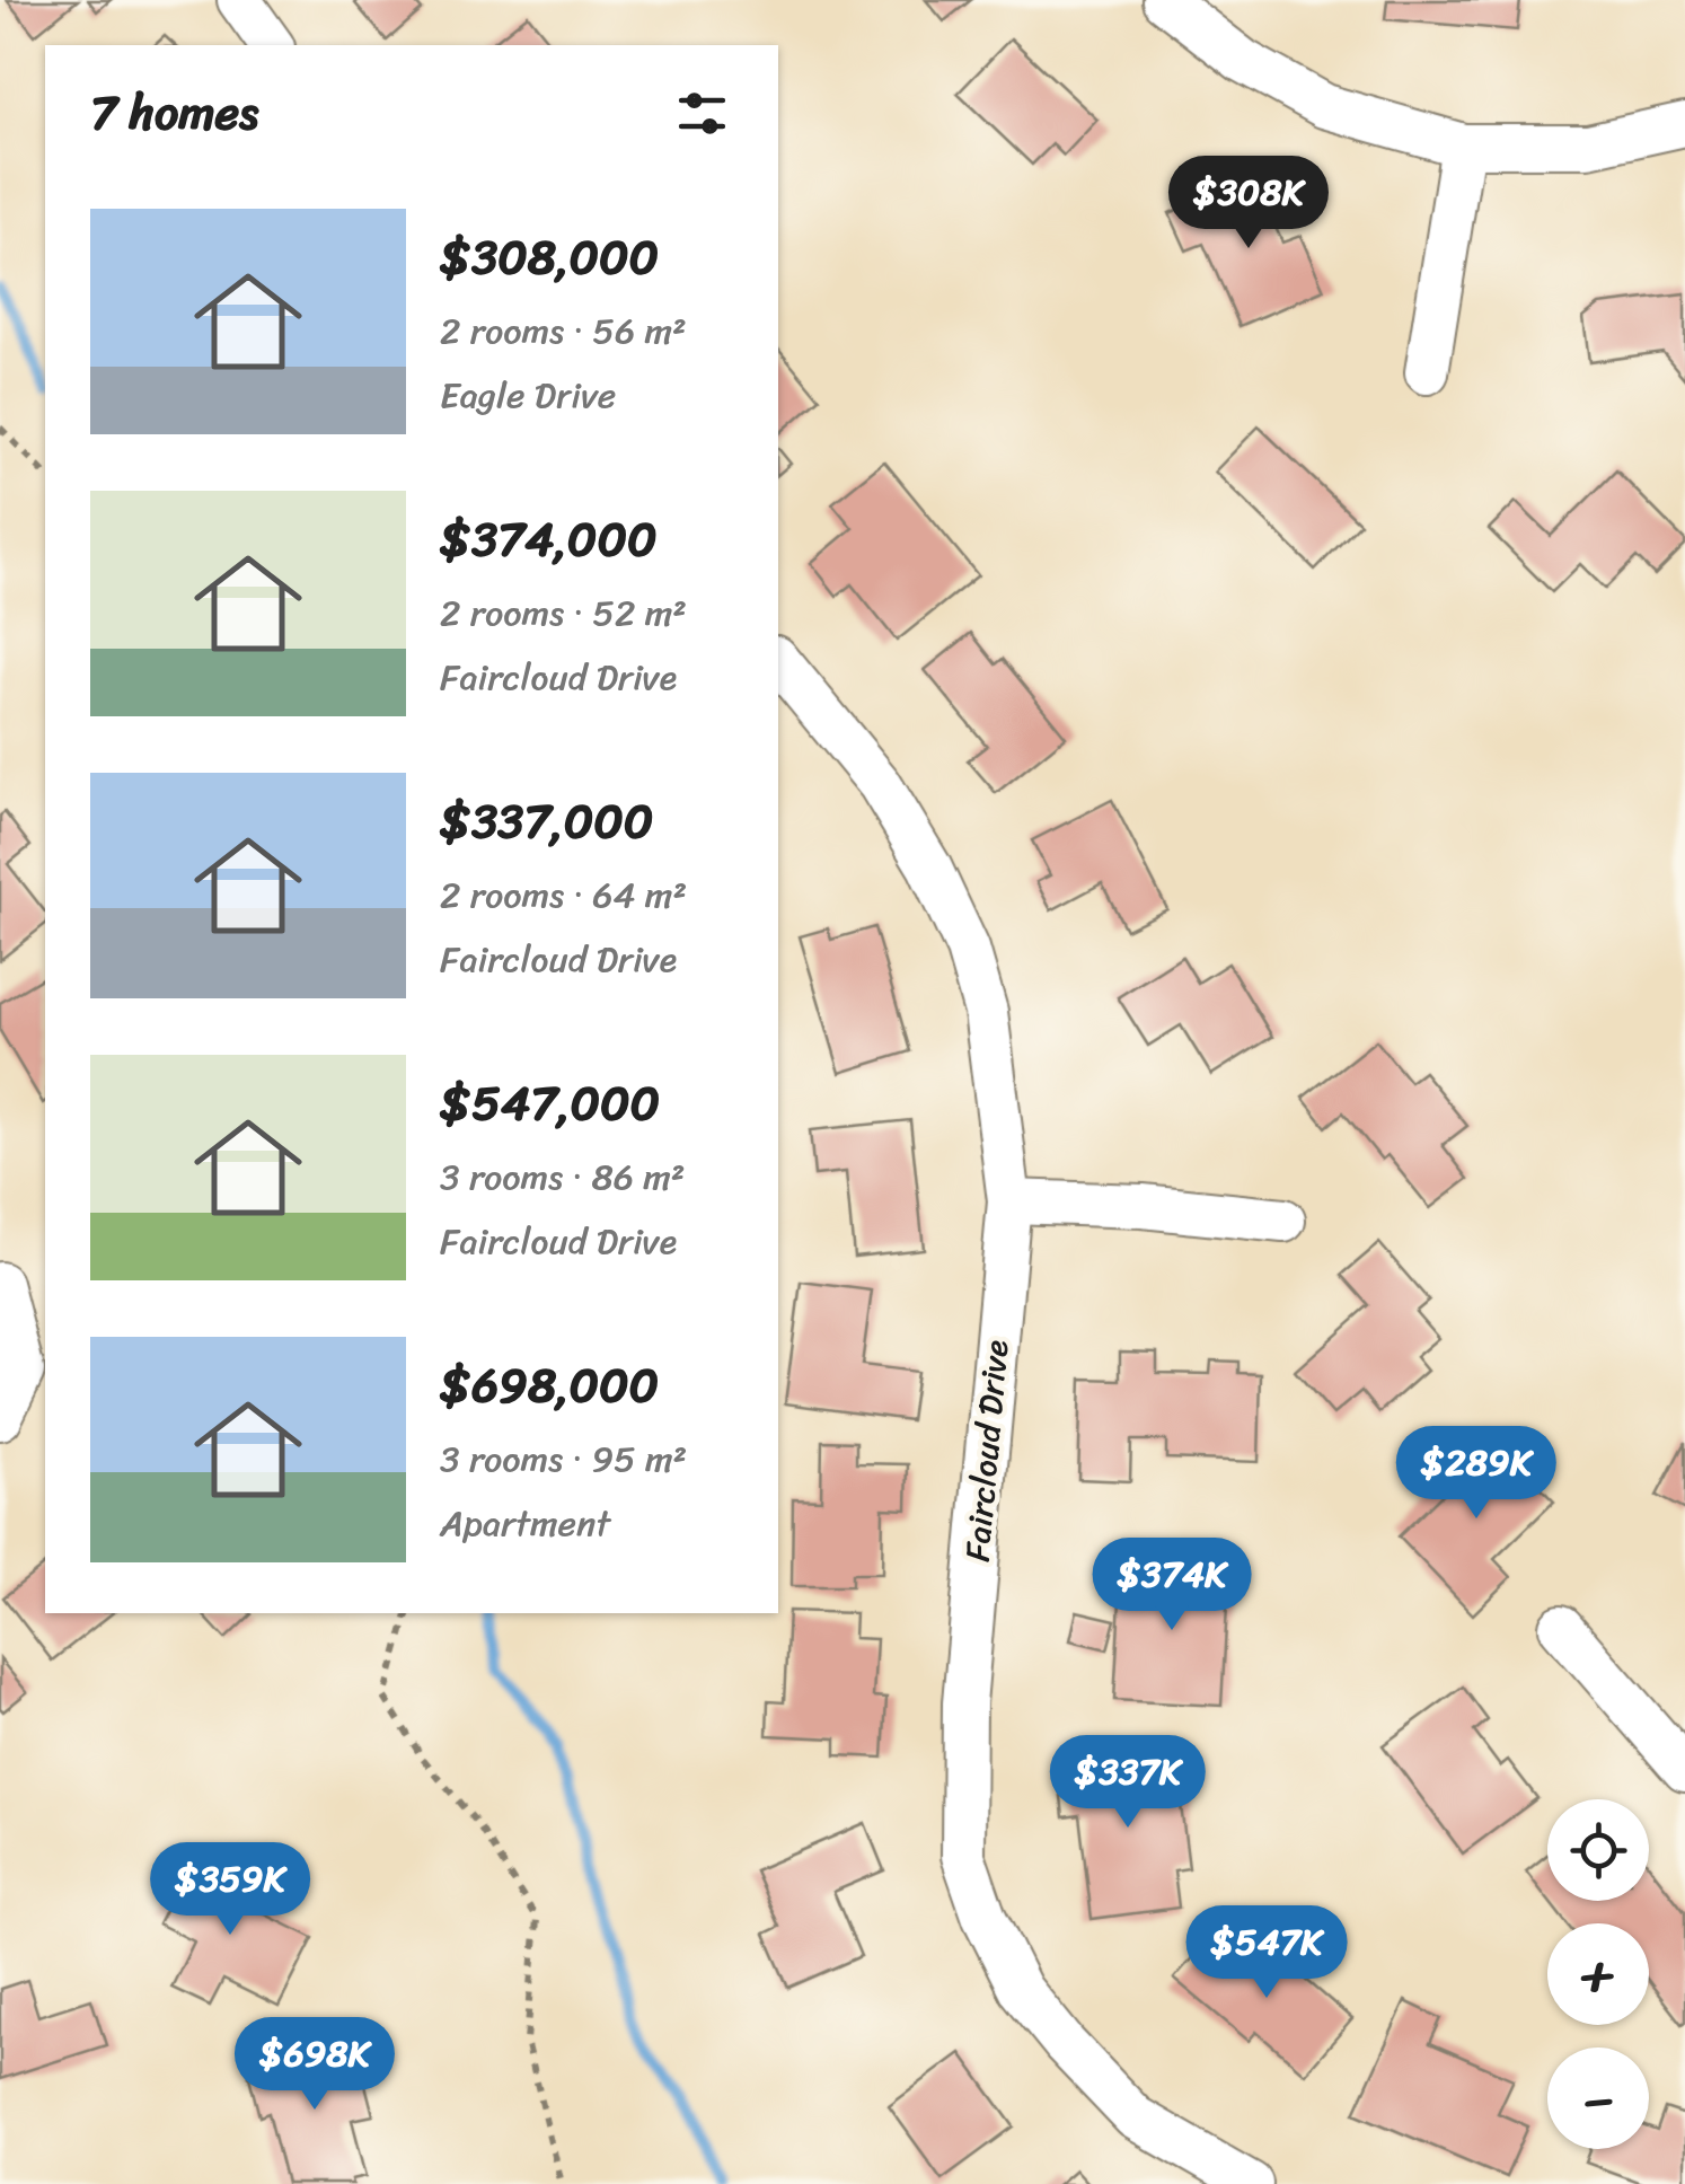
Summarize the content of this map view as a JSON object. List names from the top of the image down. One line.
{"streets":{"street":["Faircloud Drive"]},"page":{"heading":"7 homes","price":["$308K","$289K","$374K","$337K","$359K","$547K","$698K"],"list":[{"name":"$308,000","note":"2 rooms · 56 m² · Eagle Drive"},{"name":"$374,000","note":"2 rooms · 52 m² · Faircloud Drive"},{"name":"$337,000","note":"2 rooms · 64 m² · Faircloud Drive"},{"name":"$547,000","note":"3 rooms · 86 m² · Faircloud Drive"},{"name":"$698,000","note":"3 rooms · 95 m² · Apartment"}],"map_buttons":["+","−"]}}
